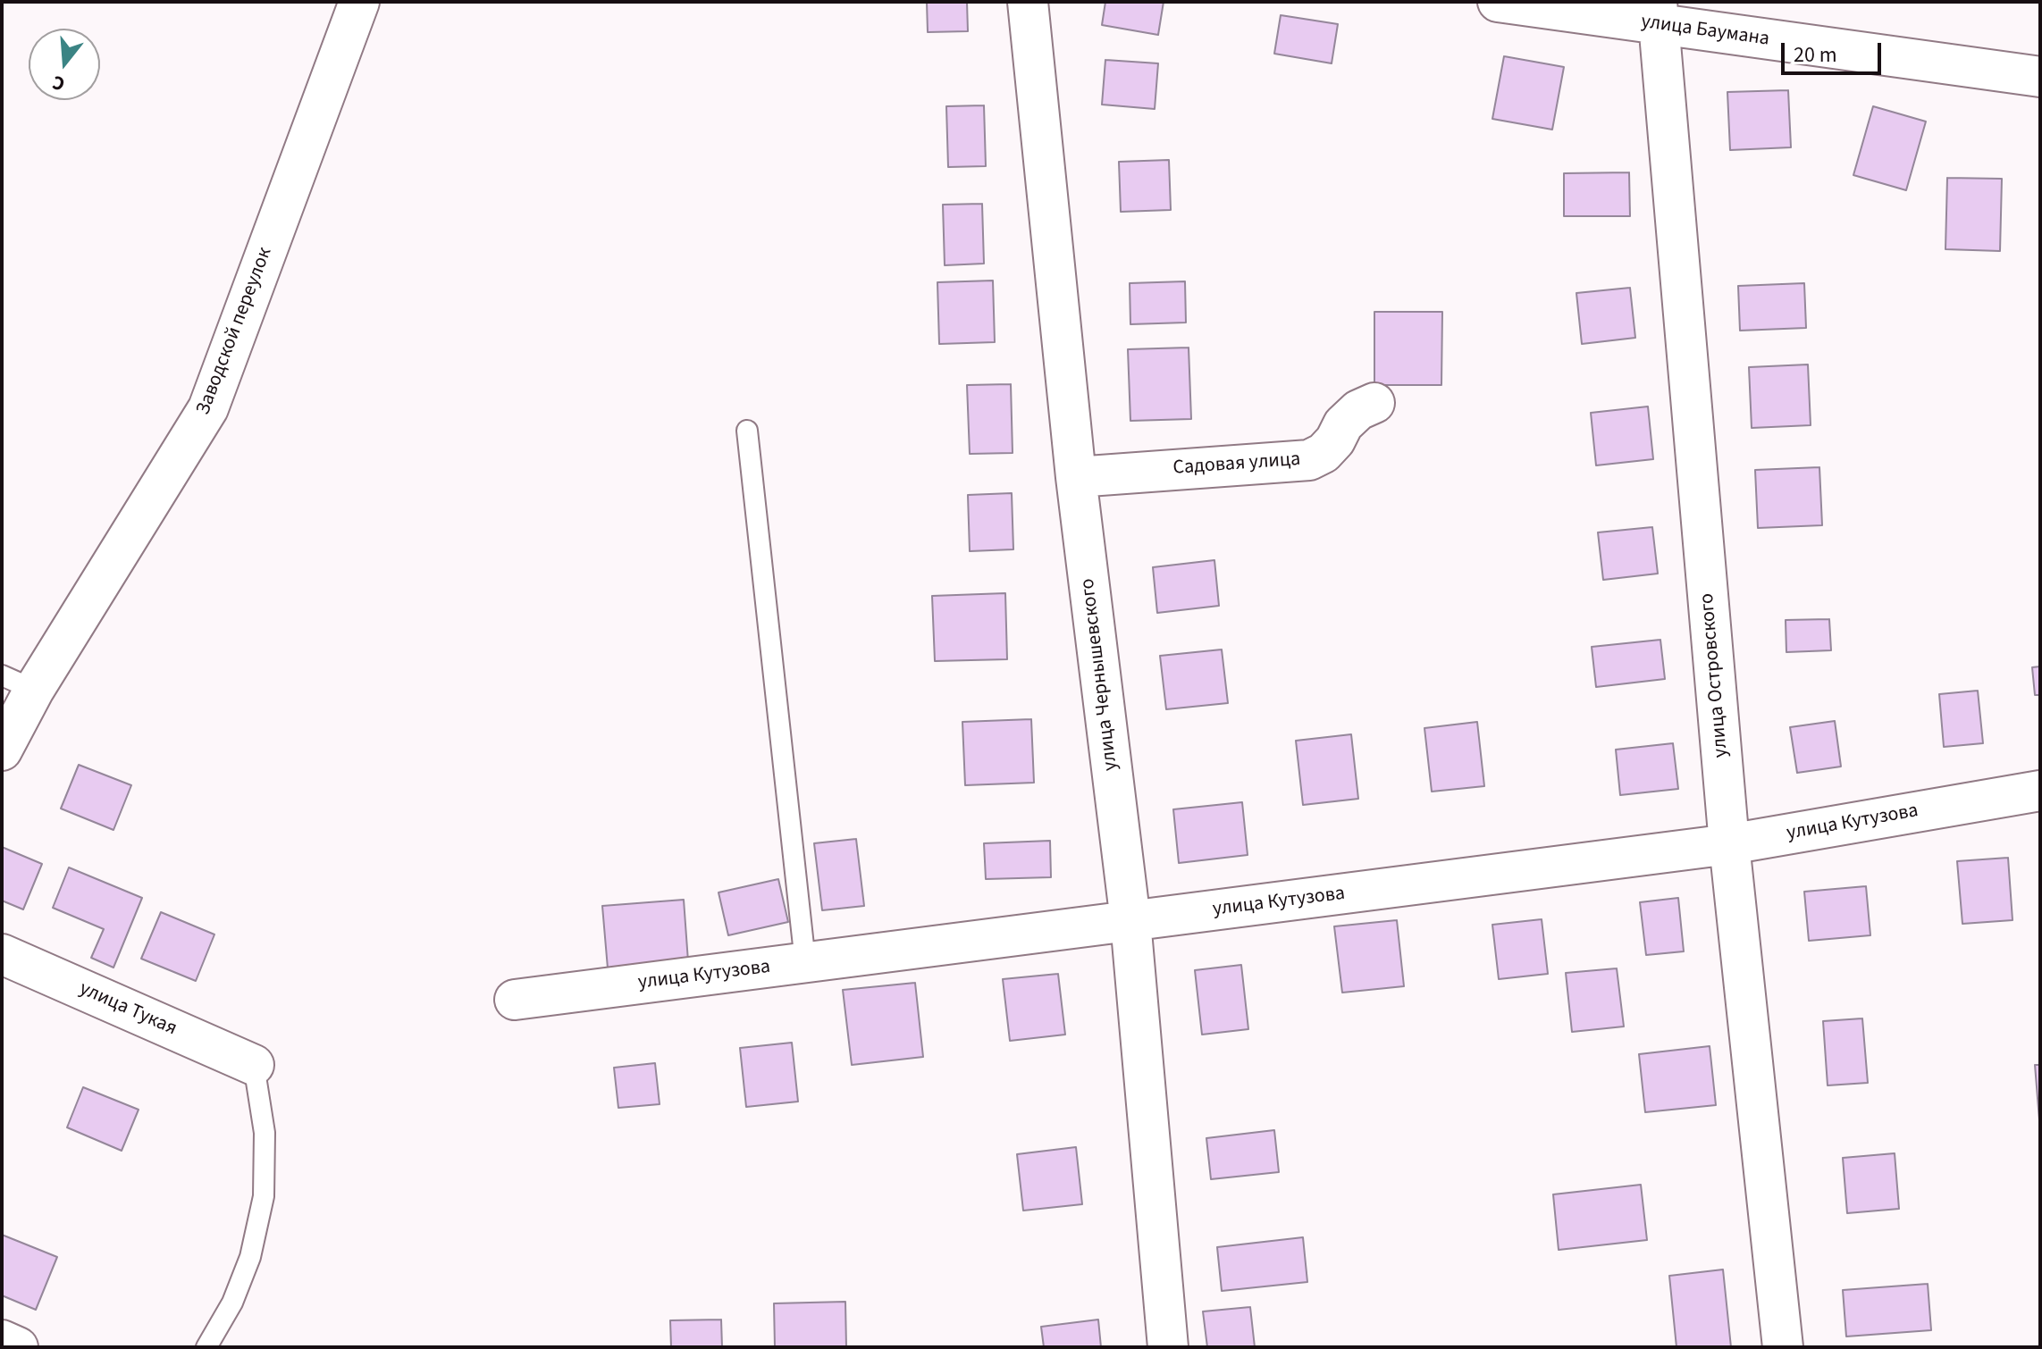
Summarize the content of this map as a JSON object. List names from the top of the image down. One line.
{"streets":{"street":["улица Баумана","Заводской переулок","Садовая улица","улица Чернышевского","улица Островского","улица Кутузова","улица Тукая"]},"crossings":[["улица Баумана","улица Островского"],["Садовая улица","улица Чернышевского"],["улица Чернышевского","улица Кутузова"],["улица Островского","улица Кутузова"]],"scale_bar":"20 m","north":"bottom"}
